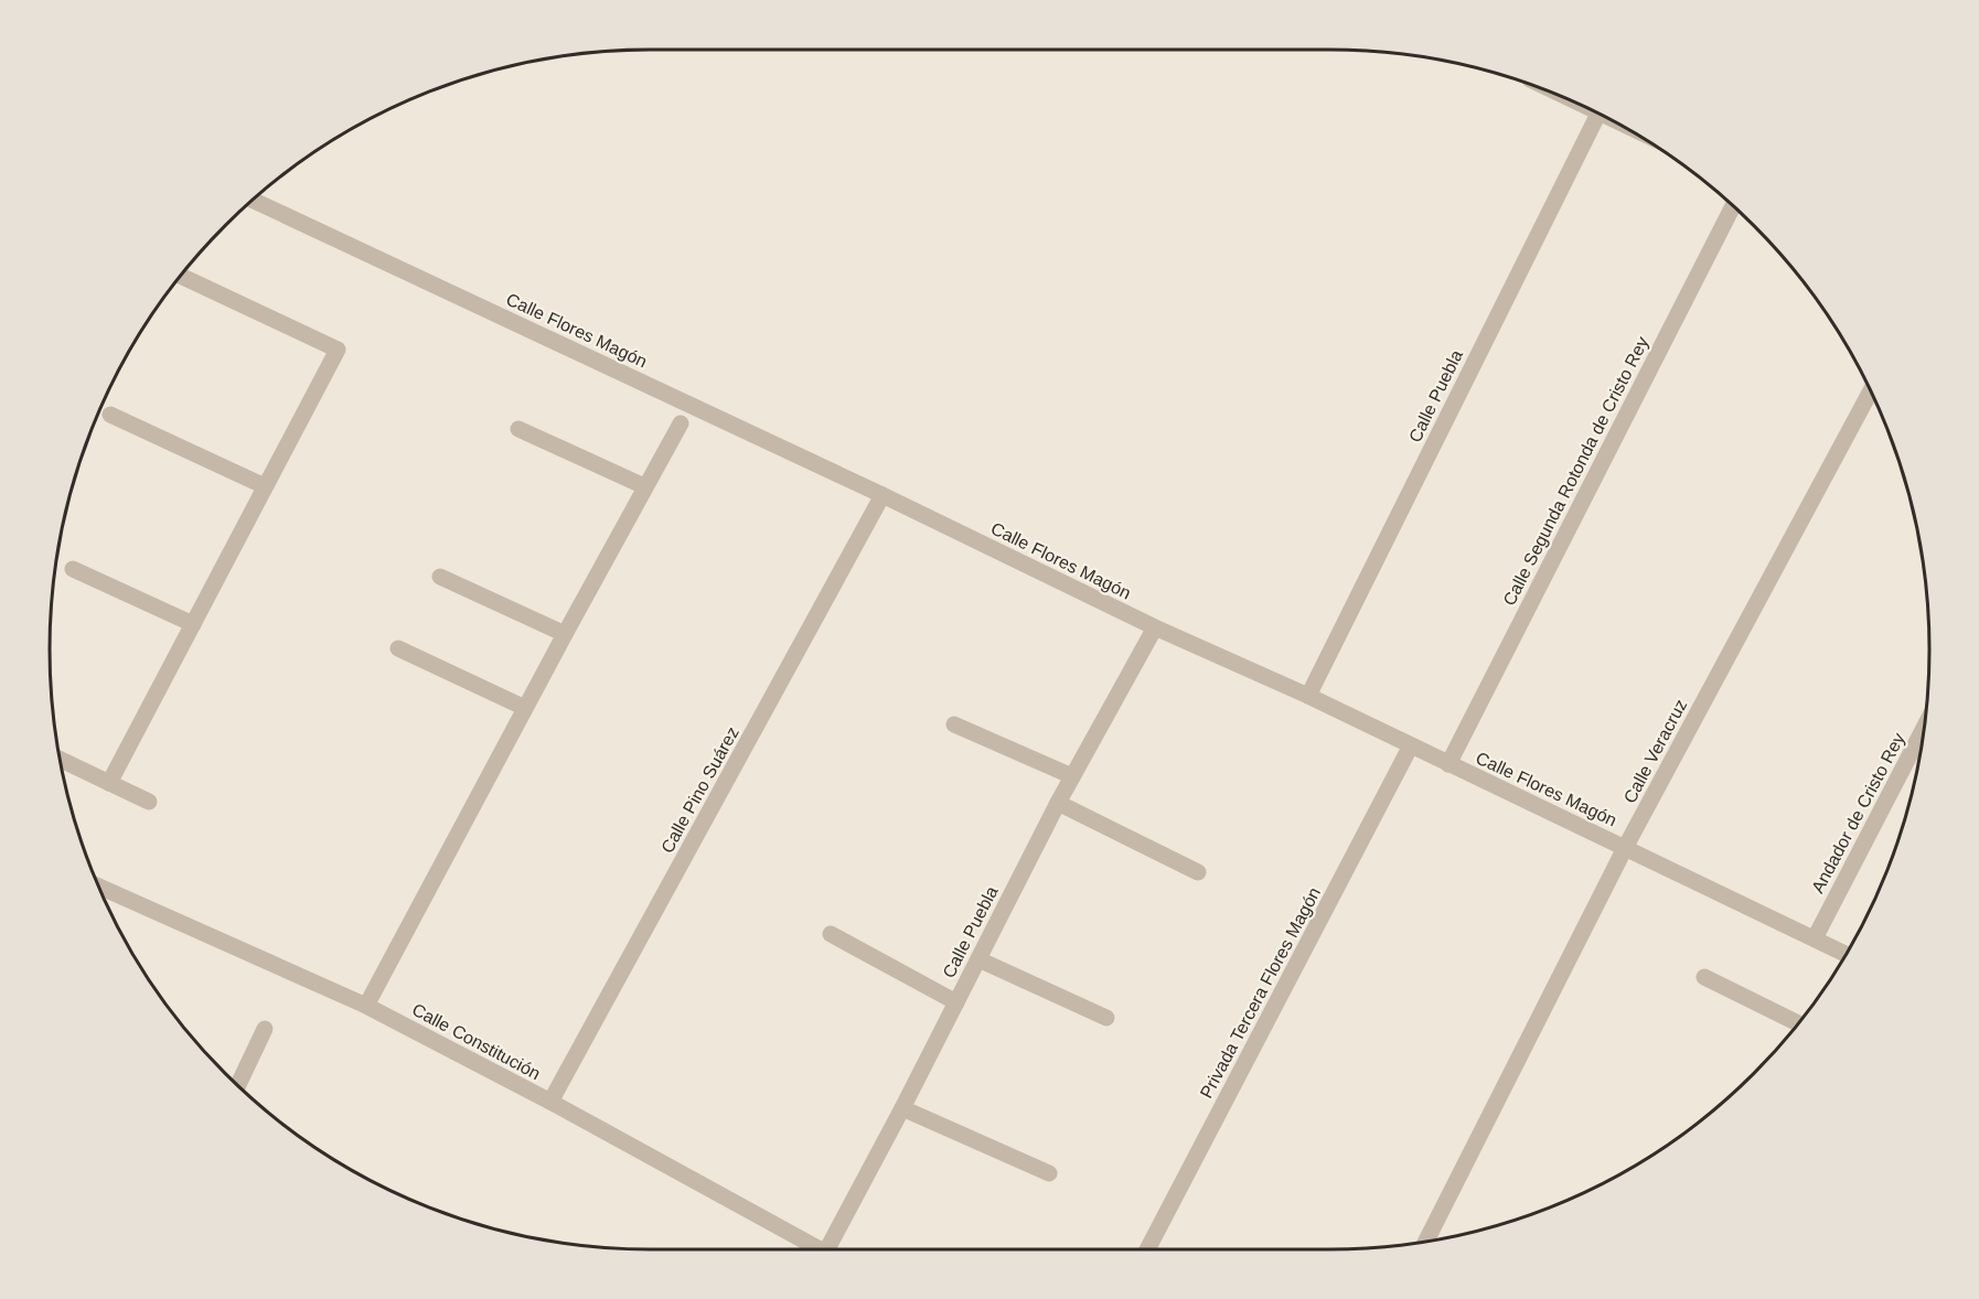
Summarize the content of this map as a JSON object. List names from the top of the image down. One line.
{"streets":{"street":["Calle Flores Magón","Calle Puebla","Calle Segunda Rotonda de Cristo Rey","Calle Veracruz","Calle Pino Suárez","Andador de Cristo Rey","Privada Tercera Flores Magón","Calle Constitución"]},"crossings":[["Calle Flores Magón","Calle Puebla"],["Calle Flores Magón","Calle Segunda Rotonda de Cristo Rey"],["Calle Flores Magón","Calle Veracruz"],["Calle Flores Magón","Calle Pino Suárez"],["Calle Flores Magón","Andador de Cristo Rey"],["Calle Flores Magón","Privada Tercera Flores Magón"],["Calle Pino Suárez","Calle Constitución"]]}
